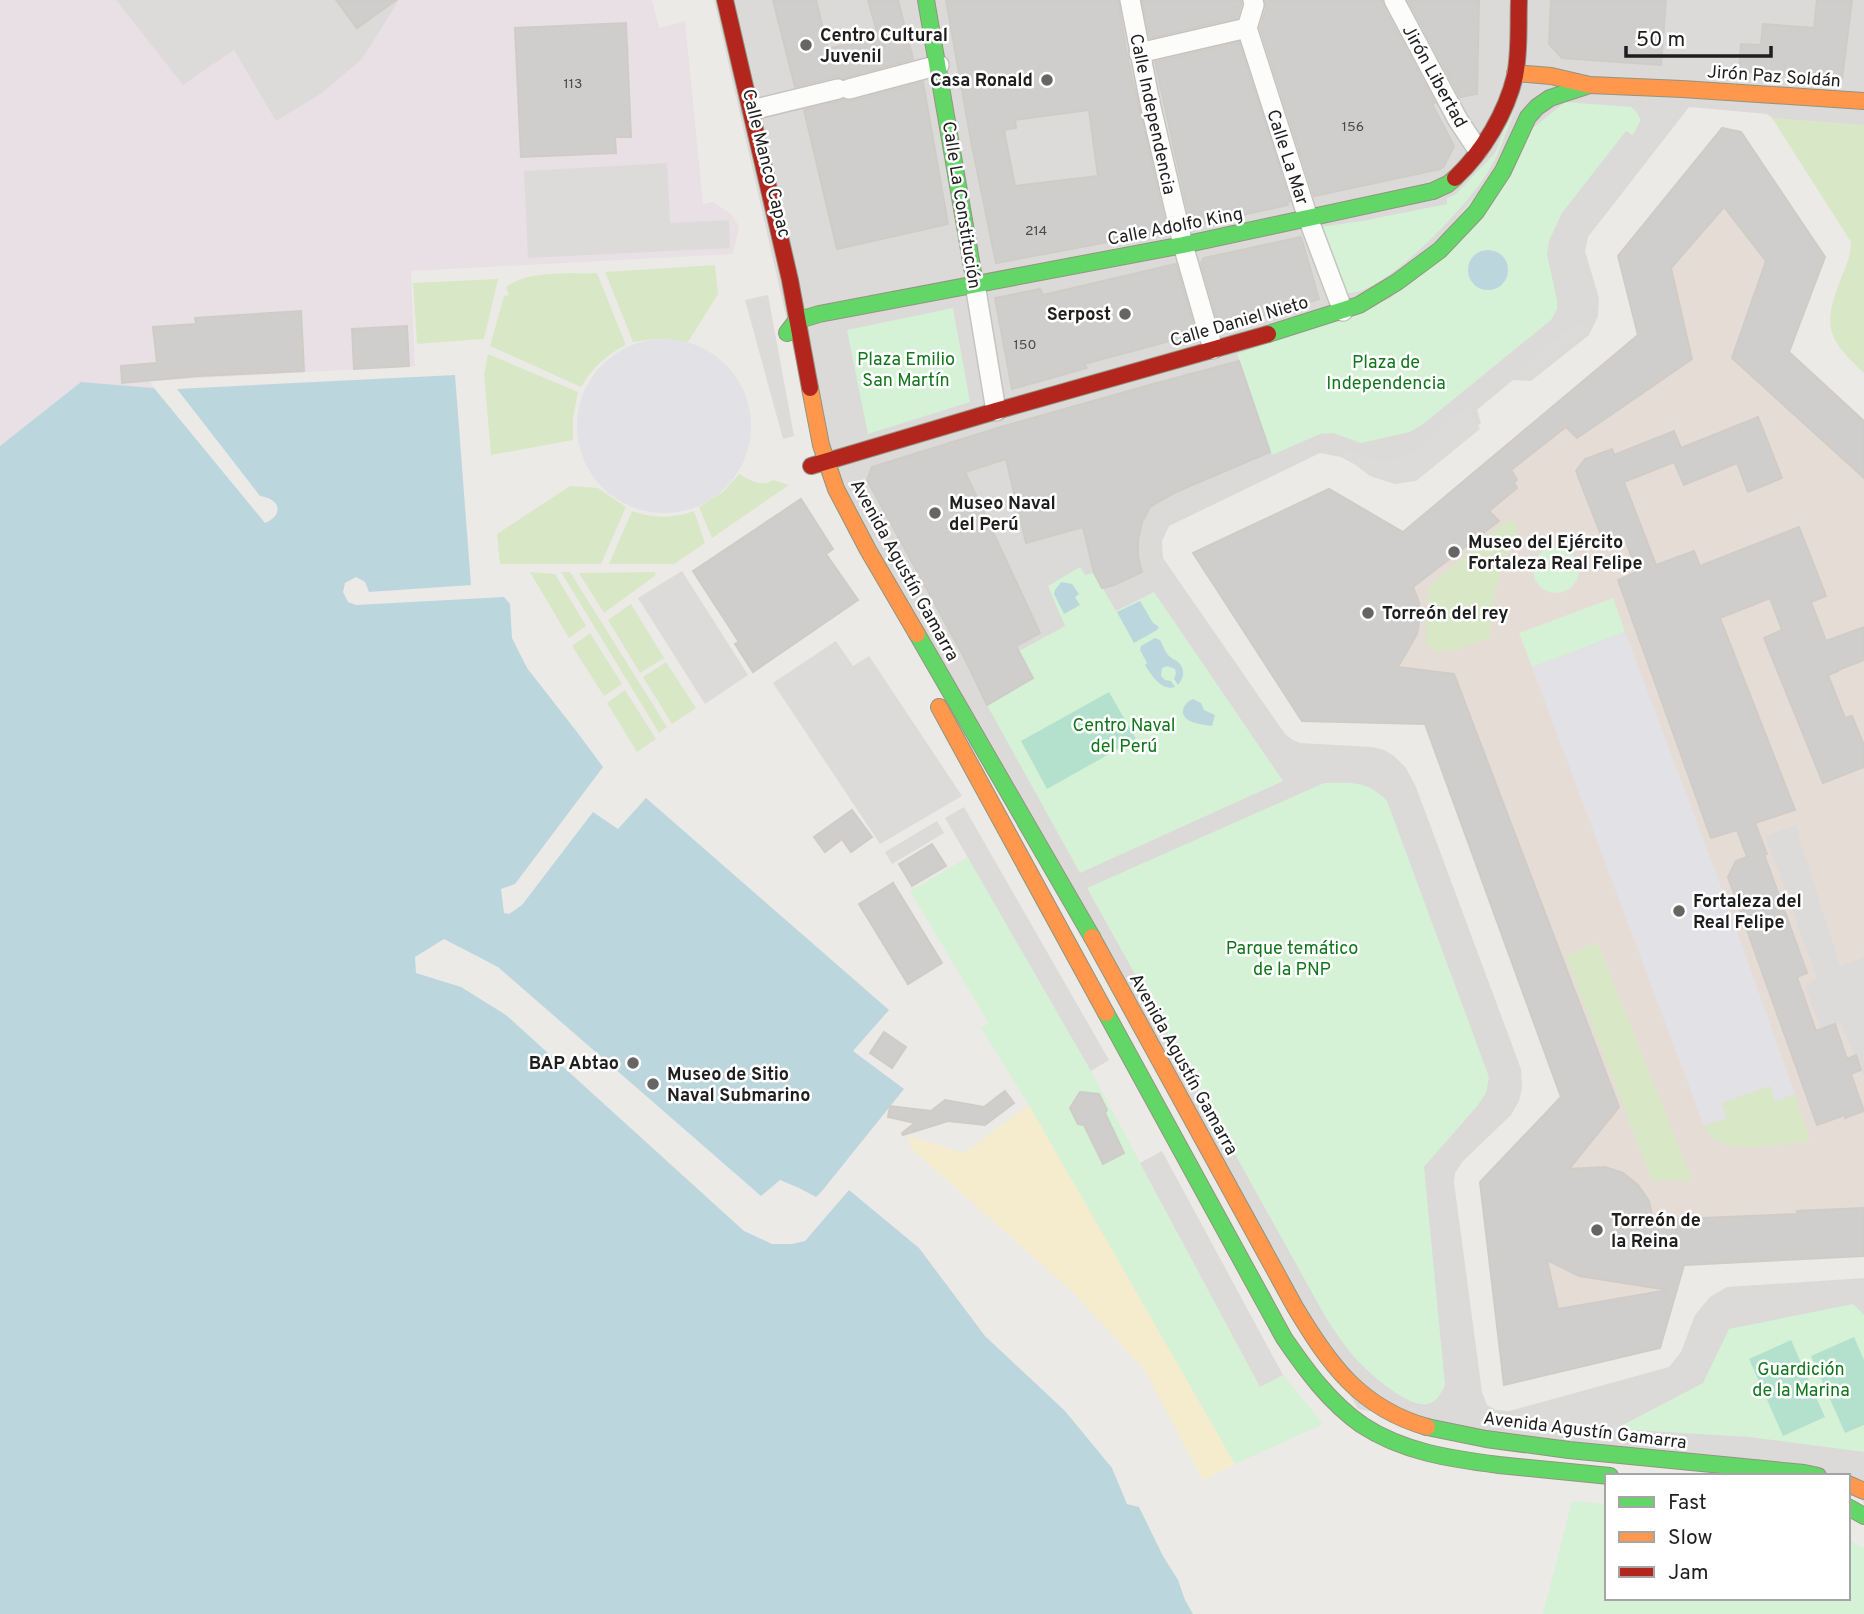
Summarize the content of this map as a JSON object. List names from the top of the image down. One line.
{"streets":{"main road":["Jirón Paz Soldán","Calle Manco Capac","Calle La Constitución","Calle Adolfo King","Calle Daniel Nieto","Avenida Agustín Gamarra"],"street":["Jirón Libertad","Calle Independencia","Calle La Mar"]},"crossings":[["Jirón Libertad","Calle Adolfo King"],["Jirón Paz Soldán","Calle Adolfo King"],["Jirón Paz Soldán","Calle Daniel Nieto"],["Calle Independencia","Calle Adolfo King"],["Calle Independencia","Calle Daniel Nieto"],["Calle La Mar","Calle Adolfo King"],["Calle La Mar","Calle Daniel Nieto"],["Calle Manco Capac","Calle Adolfo King"],["Calle Manco Capac","Avenida Agustín Gamarra"],["Calle La Constitución","Calle Adolfo King"],["Calle La Constitución","Calle Daniel Nieto"],["Calle Adolfo King","Avenida Agustín Gamarra"],["Calle Daniel Nieto","Avenida Agustín Gamarra"]],"parks":["Plaza Emilio San Martín","Plaza de Independencia","Centro Naval del Perú","Parque temático de la PNP","Guardición de la Marina"],"places":["Centro Cultural Juvenil","Casa Ronald","Serpost","Museo Naval del Perú","Museo del Ejército Fortaleza Real Felipe","Torreón del rey","Fortaleza del Real Felipe","BAP Abtao","Museo de Sitio Naval Submarino","Torreón de la Reina"],"house_numbers":["113","156","214","150"],"legend":["Fast","Slow","Jam"],"scale_bar":"50 m"}
